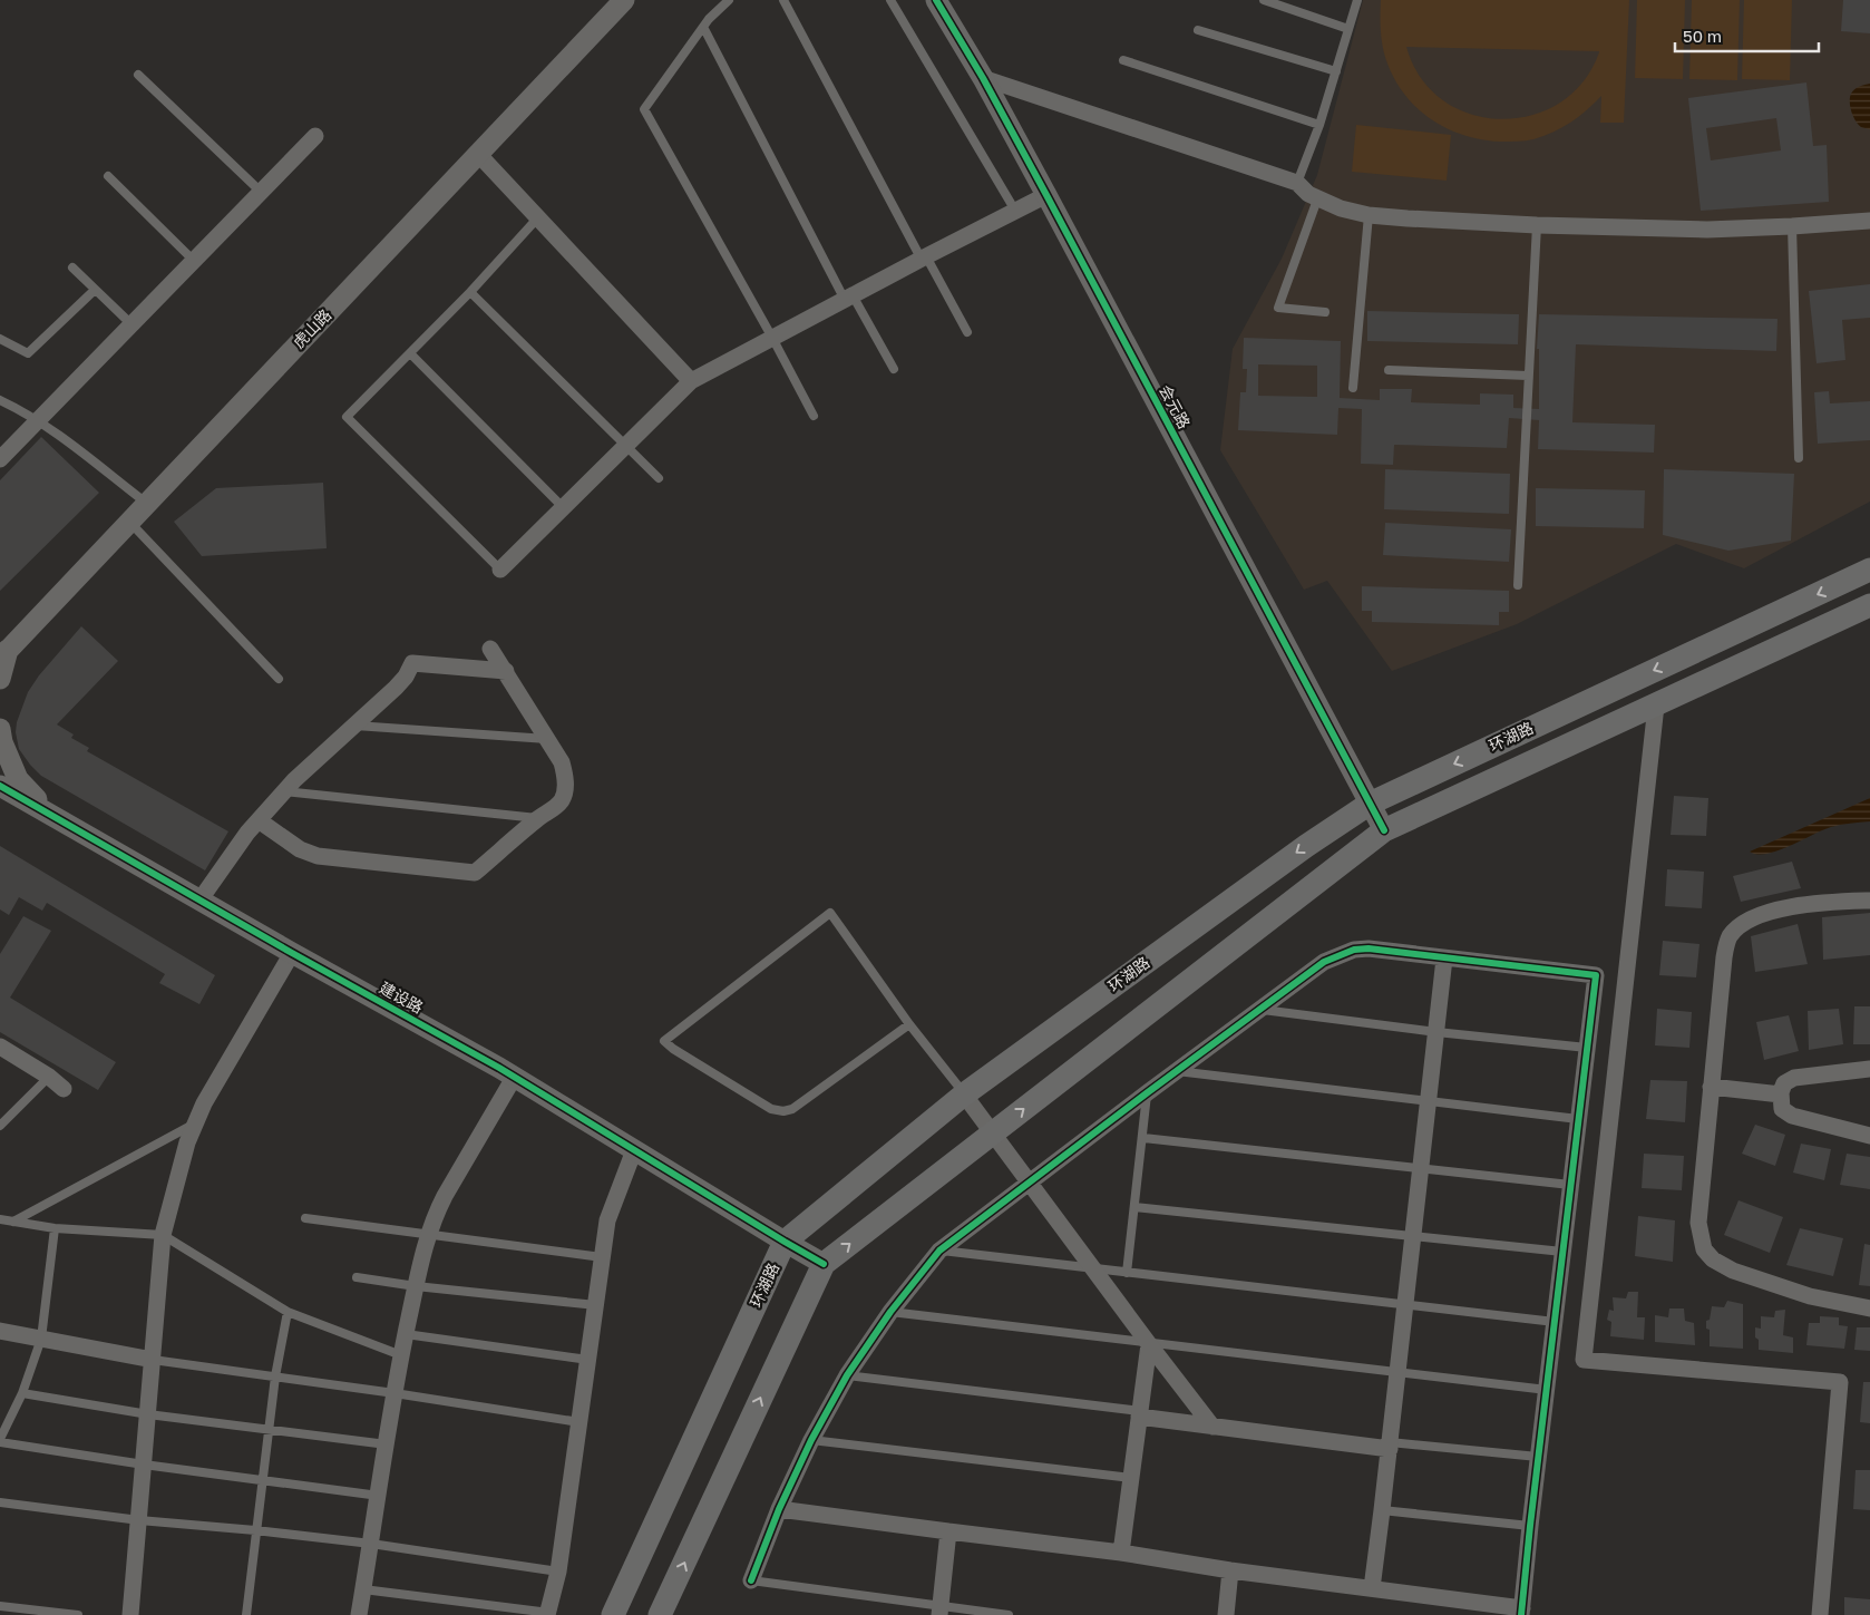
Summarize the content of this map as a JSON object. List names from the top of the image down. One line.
{"streets":{"main road":["环湖路"],"street":["虎山路","会元路","建设路"]},"crossings":[["会元路","环湖路"],["环湖路","建设路"]],"scale_bar":"50 m"}
